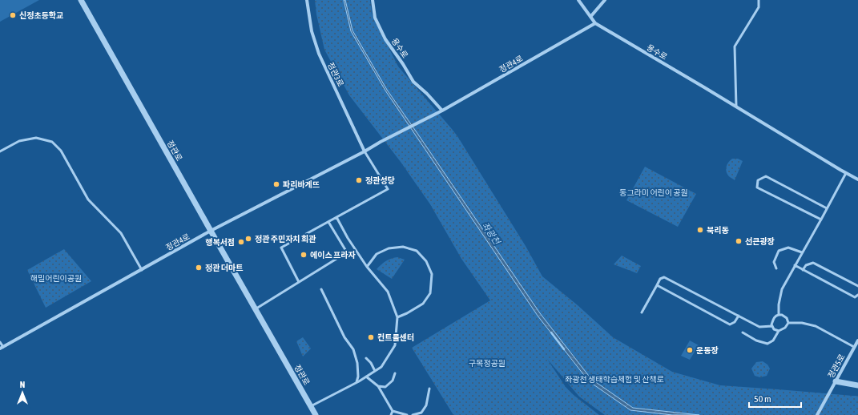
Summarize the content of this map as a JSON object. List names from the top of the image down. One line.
{"streets":{"street":["용수로","정관4로","정관3로","정관로","정관5로"]},"crossings":[["용수로","정관4로"],["정관4로","정관3로"],["정관4로","정관로"]],"water":["좌광천"],"parks":["동그라미 어린이 공원","해밀어린이공원","구목정공원","좌광천 생태학습체험 및 산책로"],"places":["신정초등학교","정관성당","파리바게뜨","북리동","정관 주민자치 회관","선큰광장","행복서점","에이스 프라자","정관 더마트","컨트롤센터","운동장"],"scale_bar":"50 m","north":"top"}
